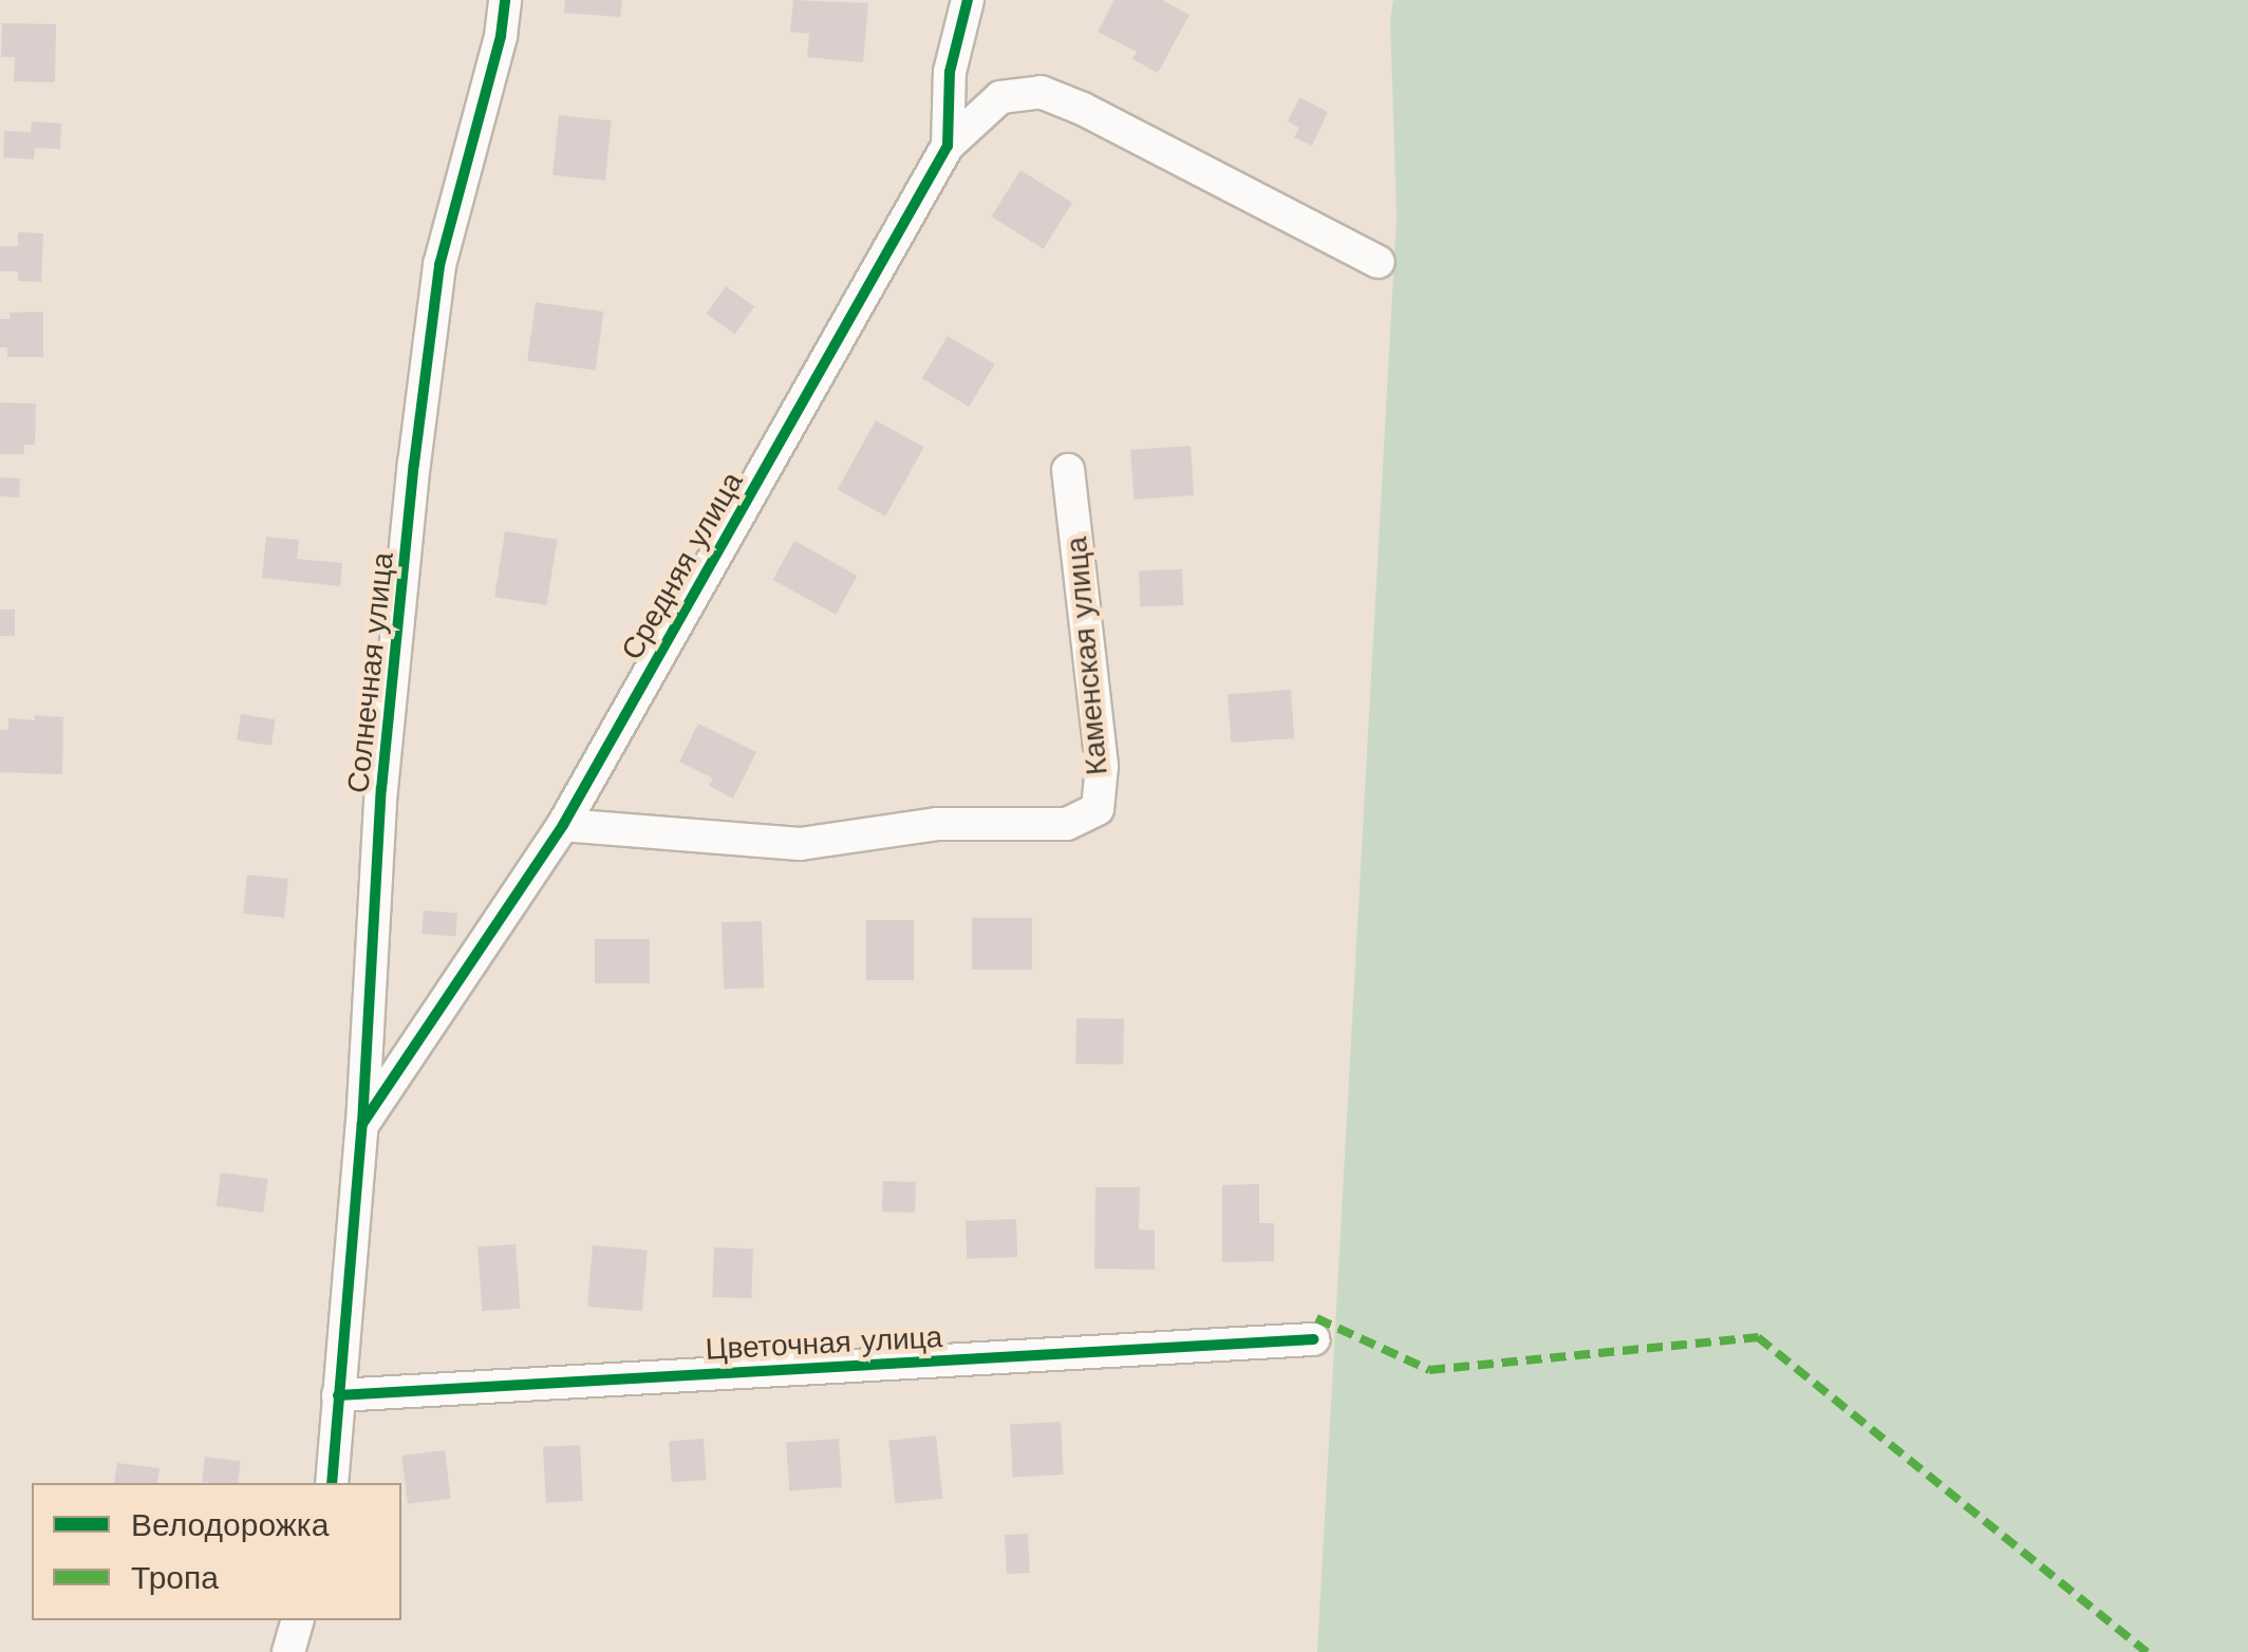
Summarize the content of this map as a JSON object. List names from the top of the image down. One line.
{"streets":{"street":["Средняя улица","Каменская улица","Солнечная улица","Цветочная улица"]},"crossings":[["Средняя улица","Каменская улица"],["Средняя улица","Солнечная улица"],["Солнечная улица","Цветочная улица"]],"legend":["Велодорожка","Тропа"]}
